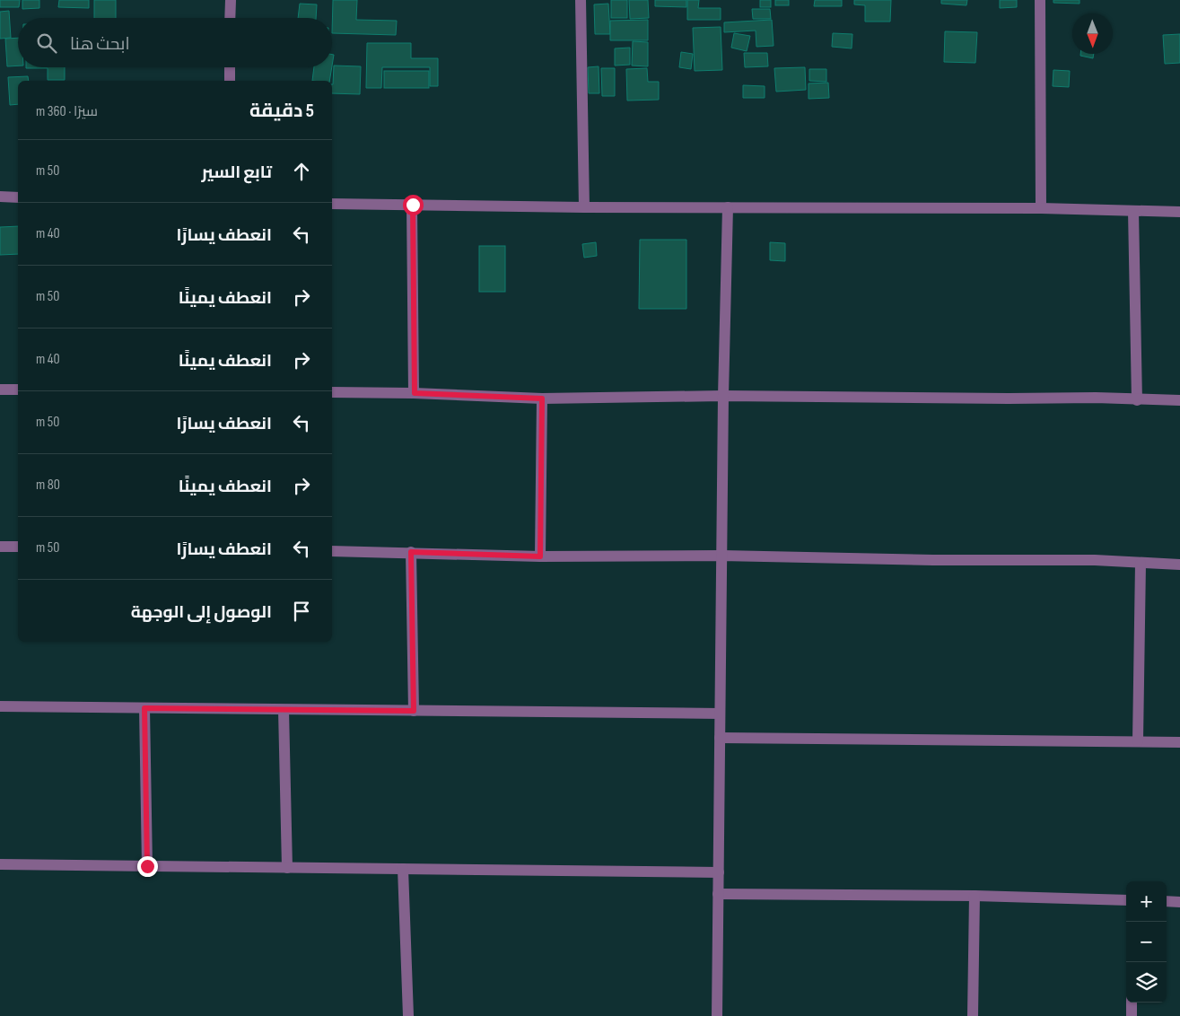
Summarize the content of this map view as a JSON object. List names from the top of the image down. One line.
{"north":"bottom","page":{"search":"ابحث هنا","heading":["5 دقيقة","سيرًا · 360 m"],"list":[["تابع السير","50 m"],["انعطف يسارًا","40 m"],["انعطف يمينًا","50 m"],["انعطف يمينًا","40 m"],["انعطف يسارًا","50 m"],["انعطف يمينًا","80 m"],["انعطف يسارًا","50 m"],"الوصول إلى الوجهة"],"map_buttons":["+","−"]}}
